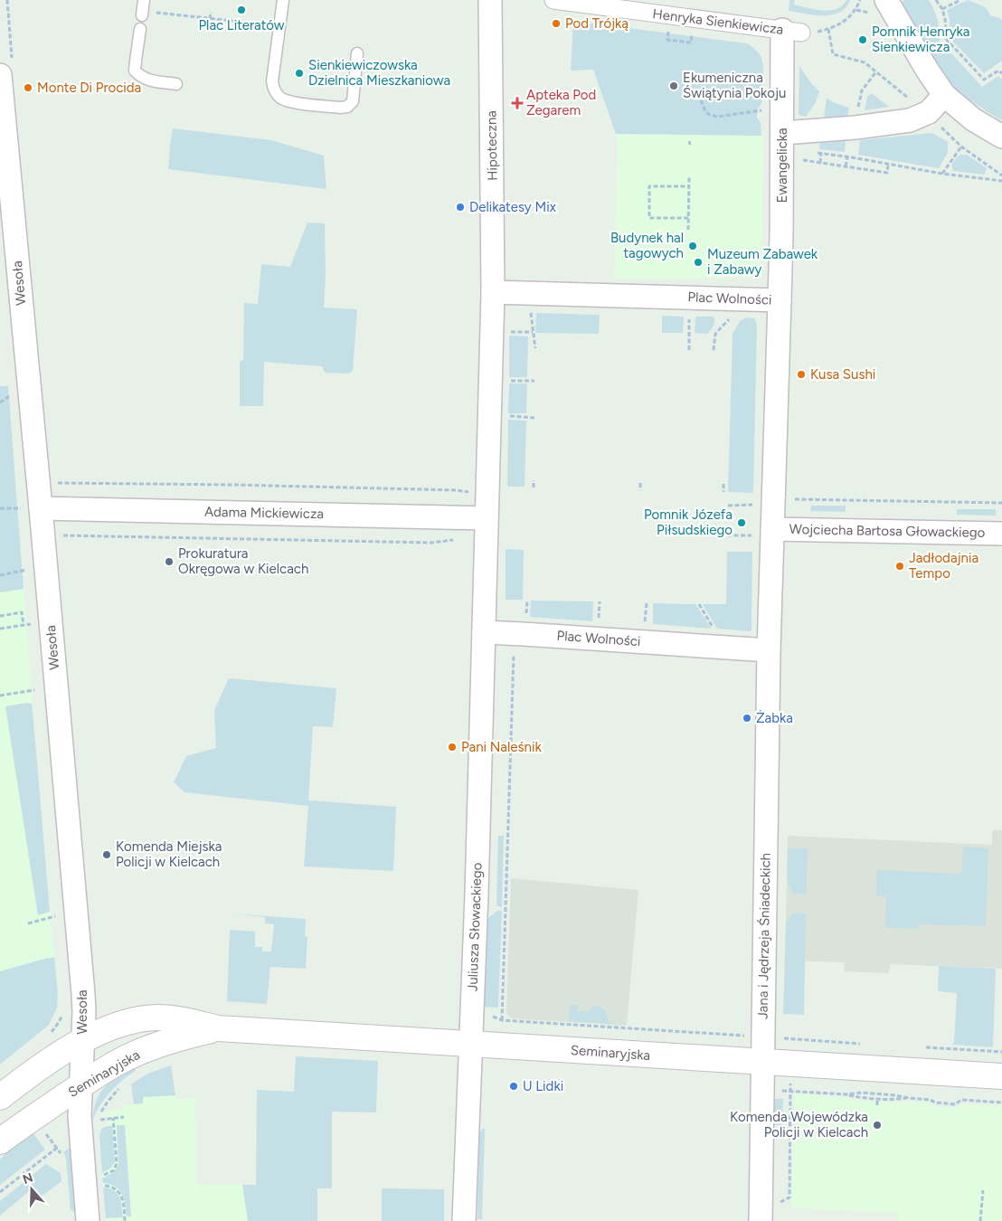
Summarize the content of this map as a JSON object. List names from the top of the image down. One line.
{"streets":{"street":["Henryka Sienkiewicza","Hipoteczna","Ewangelicka","Wesoła","Plac Wolności","Adama Mickiewicza","Wojciecha Bartosa Głowackiego","Juliusza Słowackiego","Jana i Jędrzeja Śniadeckich","Seminaryjska"]},"crossings":[["Henryka Sienkiewicza","Ewangelicka"],["Hipoteczna","Plac Wolności"],["Ewangelicka","Plac Wolności"],["Wesoła","Adama Mickiewicza"],["Wesoła","Seminaryjska"],["Plac Wolności","Wojciecha Bartosa Głowackiego"],["Plac Wolności","Juliusza Słowackiego"],["Plac Wolności","Jana i Jędrzeja Śniadeckich"],["Juliusza Słowackiego","Seminaryjska"],["Jana i Jędrzeja Śniadeckich","Seminaryjska"]],"places":{"other":["Plac Literatów","Pod Trójką","Pomnik Henryka Sienkiewicza","Sienkiewiczowska Dzielnica Mieszkaniowa","Ekumeniczna Świątynia Pokoju","Monte Di Procida","Delikatesy Mix","Budynek hal tagowych","Muzeum Zabawek i Zabawy","Kusa Sushi","Pomnik Józefa Piłsudskiego","Prokuratura Okręgowa w Kielcach","Jadłodajnia Tempo","Żabka","Pani Naleśnik","Komenda Miejska Policji w Kielcach","U Lidki","Komenda Wojewódzka Policji w Kielcach"],"health":["Apteka Pod Zegarem"]},"north":"top"}
